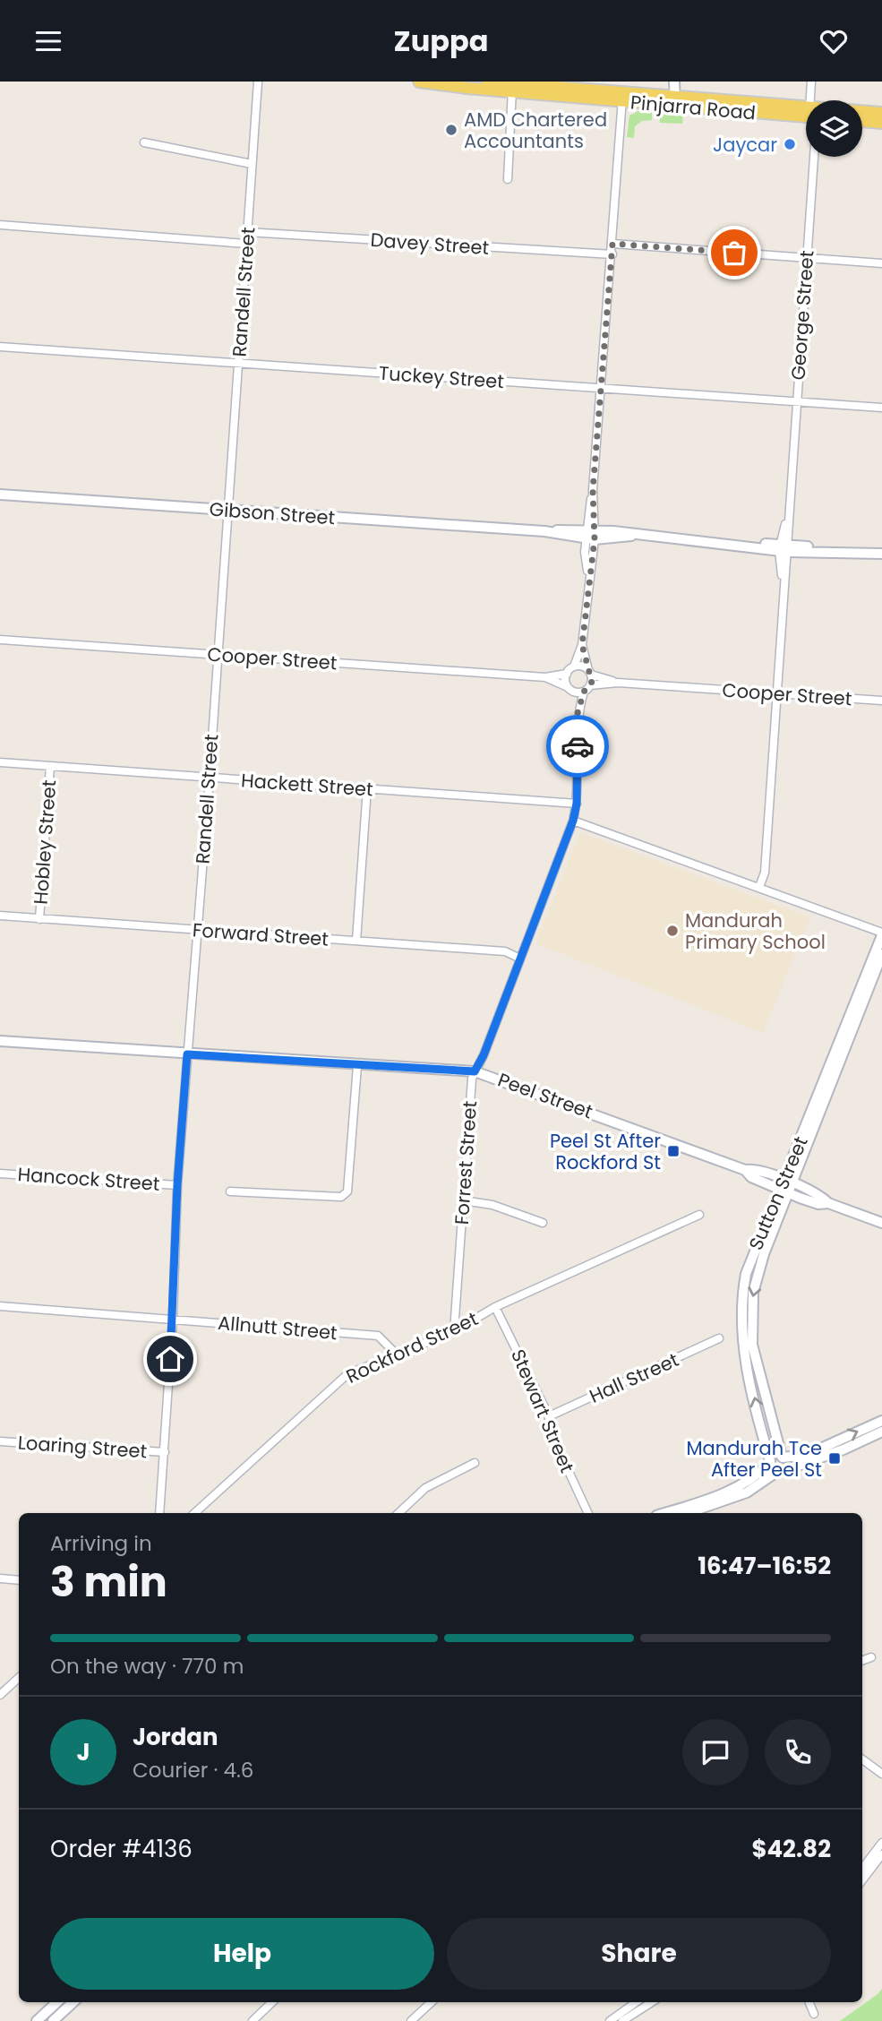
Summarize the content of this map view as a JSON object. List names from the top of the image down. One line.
{"streets":{"main road":["Pinjarra Road","Gibson Street","Peel Street","Sutton Street"],"street":["Davey Street","Randell Street","George Street","Tuckey Street","Cooper Street","Hackett Street","Hobley Street","Forward Street","Forrest Street","Hancock Street","Allnutt Street","Rockford Street","Hall Street","Stewart Street","Loaring Street"]},"crossings":[["Davey Street","Randell Street"],["Randell Street","Tuckey Street"],["Randell Street","Gibson Street"],["Randell Street","Cooper Street"],["Randell Street","Hackett Street"],["Randell Street","Forward Street"],["Randell Street","Peel Street"],["Randell Street","Hancock Street"],["Randell Street","Allnutt Street"],["Randell Street","Loaring Street"],["George Street","Tuckey Street"],["George Street","Gibson Street"],["George Street","Cooper Street"],["Cooper Street","Forrest Street"],["Hackett Street","Hobley Street"],["Hackett Street","Forrest Street"],["Hobley Street","Forward Street"],["Forward Street","Forrest Street"],["Peel Street","Forrest Street"],["Peel Street","Sutton Street"],["Forrest Street","Rockford Street"],["Allnutt Street","Rockford Street"],["Rockford Street","Stewart Street"],["Hall Street","Stewart Street"]],"places":{"other":["AMD Chartered Accountants","Jaycar","Mandurah Primary School"],"transit":["Peel St After Rockford St","Mandurah Tce After Peel St"]},"page":{"header":"Zuppa","heading":["3 min","Arriving in","16:47–16:52"],"panel":["Jordan","Courier · 4.6","Order #4136","$42.82"],"bar":"On the way · 770 m","round":"J","buttons":["Help","Share"]}}
